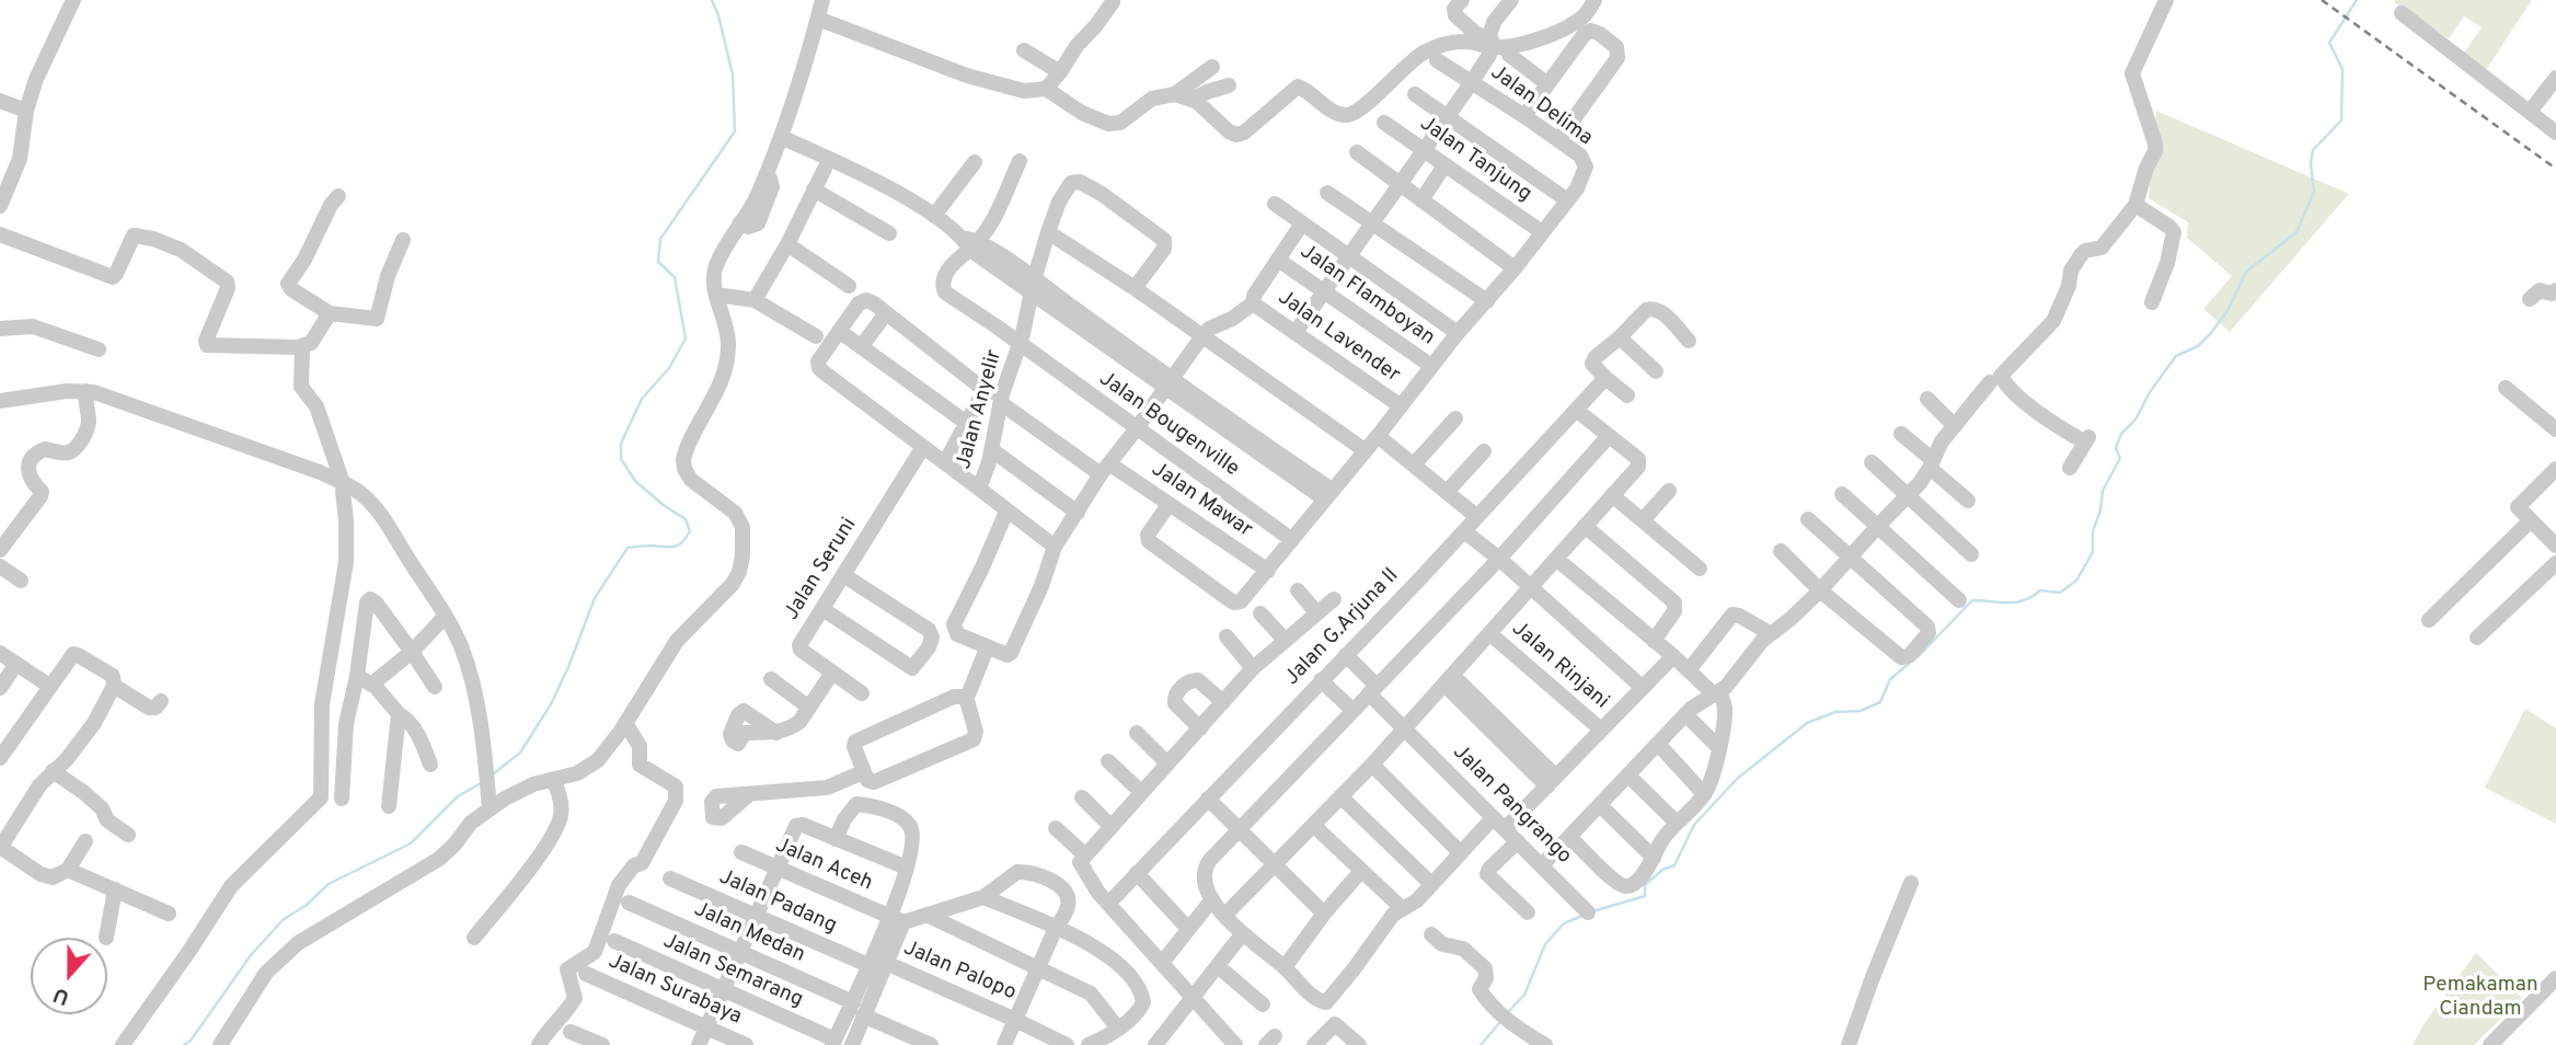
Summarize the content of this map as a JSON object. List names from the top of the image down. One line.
{"streets":{"street":["Jalan Delima","Jalan Tanjung","Jalan Flamboyan","Jalan Lavender","Jalan Anyelir","Jalan Bougenville","Jalan Mawar","Jalan Seruni","Jalan G.Arjuna ll","Jalan Rinjani","Jalan Pangrango","Jalan Aceh","Jalan Padang","Jalan Medan","Jalan Semarang","Jalan Palopo","Jalan Surabaya"]},"crossings":[["Jalan Anyelir","Jalan Bougenville"],["Jalan Anyelir","Jalan Mawar"],["Jalan G.Arjuna ll","Jalan Pangrango"]],"parks":["Pemakaman Ciandam"],"north":"bottom"}
